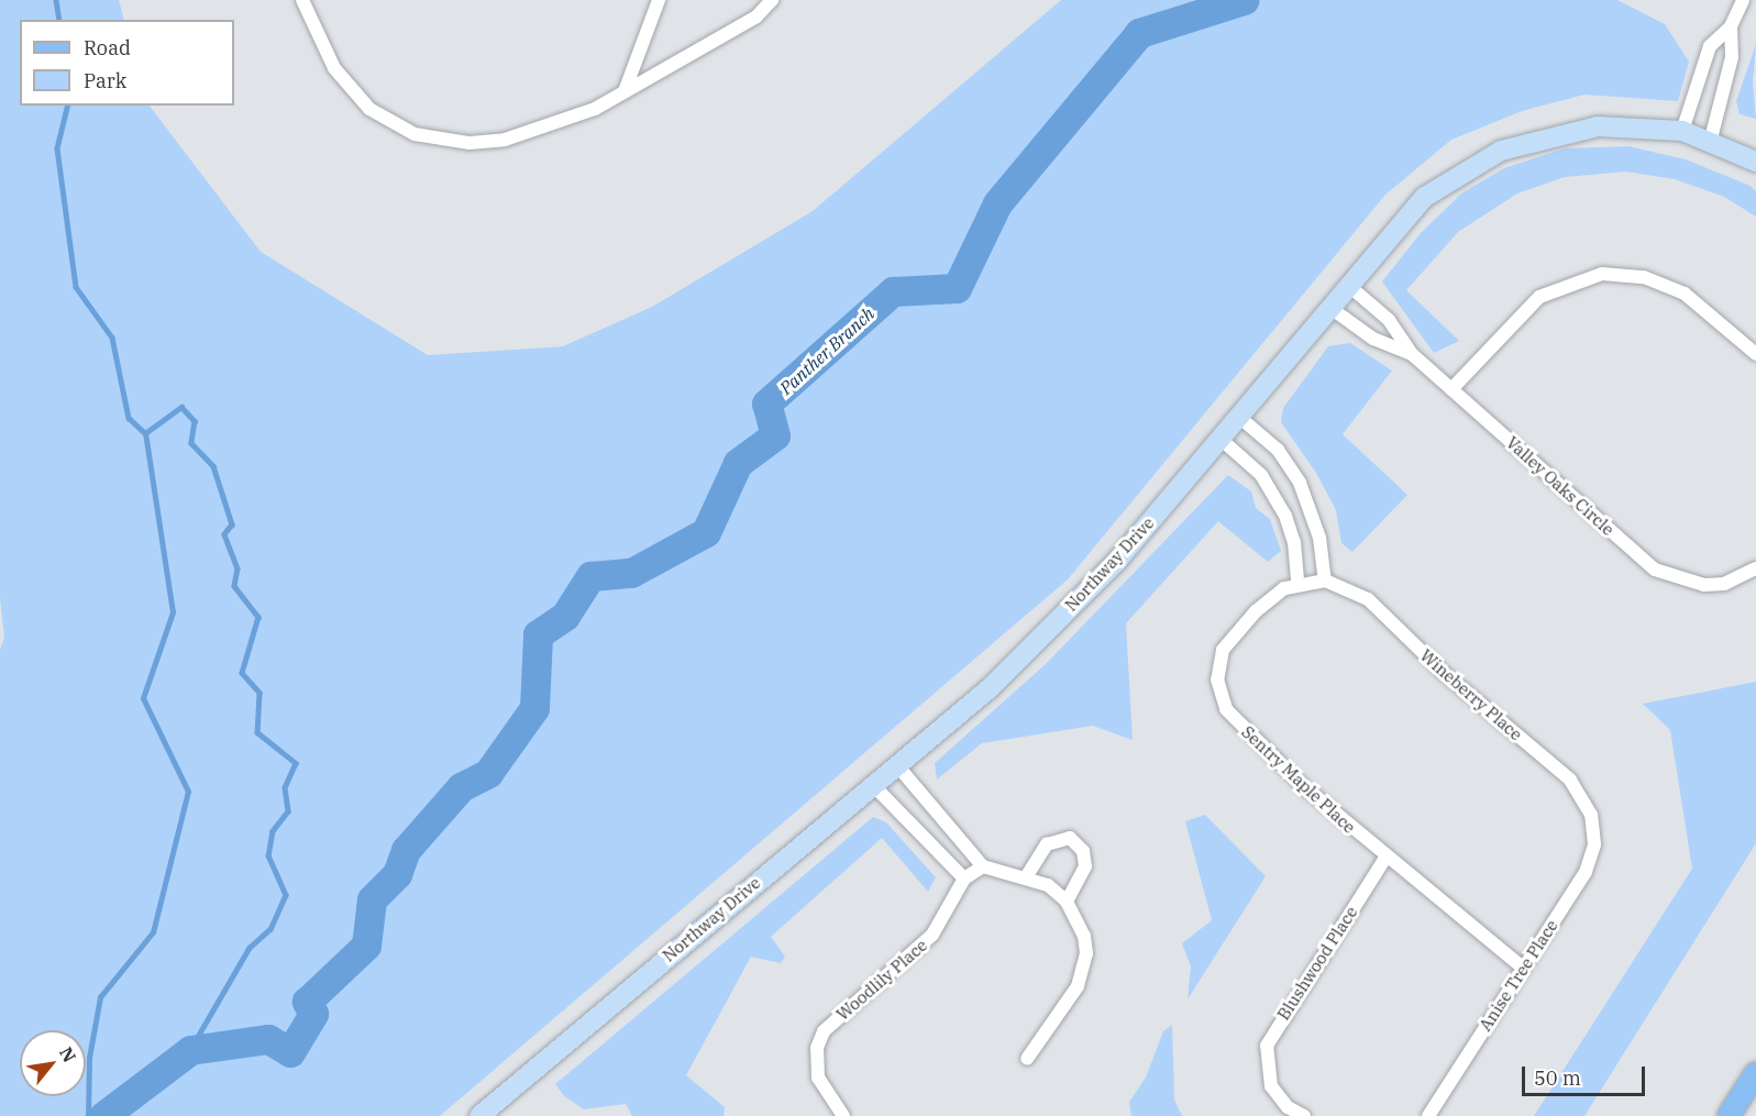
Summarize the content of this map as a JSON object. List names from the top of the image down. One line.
{"streets":{"street":["Valley Oaks Circle","Northway Drive","Wineberry Place","Sentry Maple Place","Blushwood Place","Anise Tree Place","Woodlily Place"]},"crossings":[["Valley Oaks Circle","Northway Drive"],["Wineberry Place","Sentry Maple Place"],["Wineberry Place","Anise Tree Place"],["Sentry Maple Place","Blushwood Place"],["Sentry Maple Place","Anise Tree Place"]],"water":["Panther Branch"],"legend":["Road","Park"],"scale_bar":"50 m","north":"top right"}
